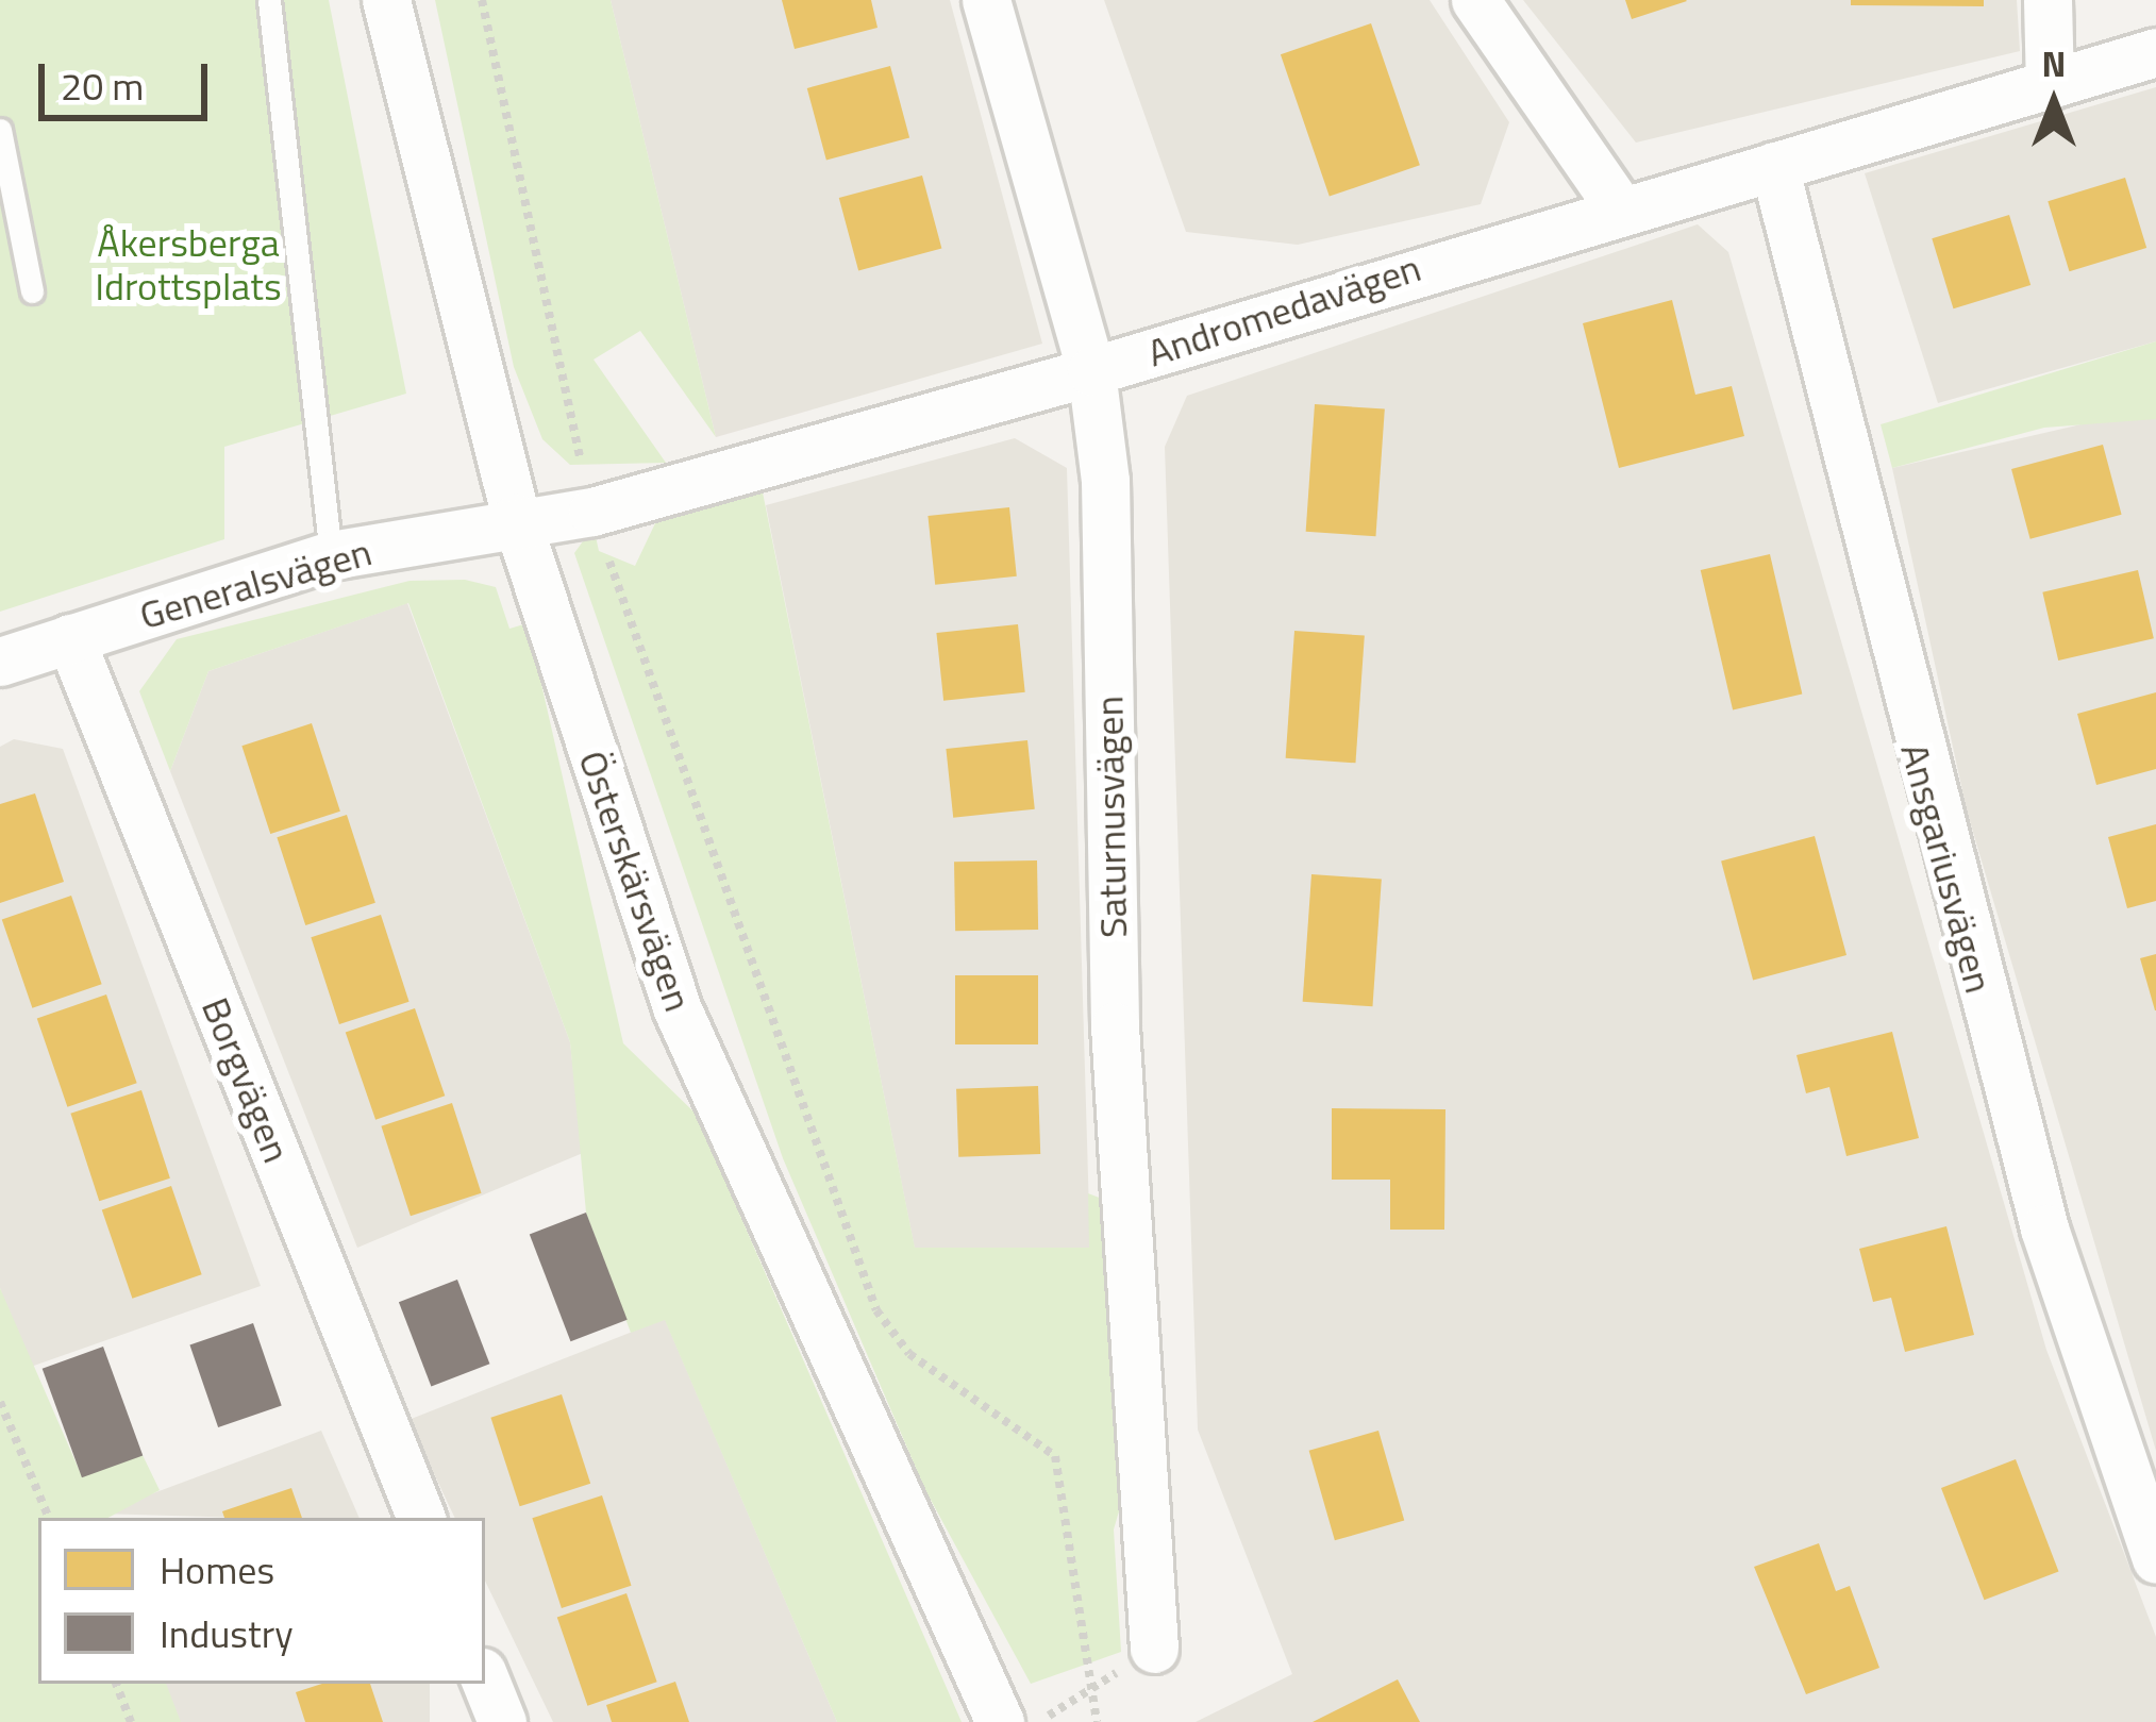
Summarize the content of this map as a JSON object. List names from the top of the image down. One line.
{"streets":{"street":["Andromedavägen","Generalsvägen","Saturnusvägen","Ansgariusvägen","Österskärsvägen","Borgvägen"]},"crossings":[["Andromedavägen","Generalsvägen"],["Andromedavägen","Saturnusvägen"],["Andromedavägen","Ansgariusvägen"],["Andromedavägen","Österskärsvägen"],["Generalsvägen","Österskärsvägen"],["Generalsvägen","Borgvägen"]],"parks":["Åkersberga Idrottsplats"],"legend":["Homes","Industry"],"scale_bar":"20 m","north":"top"}
